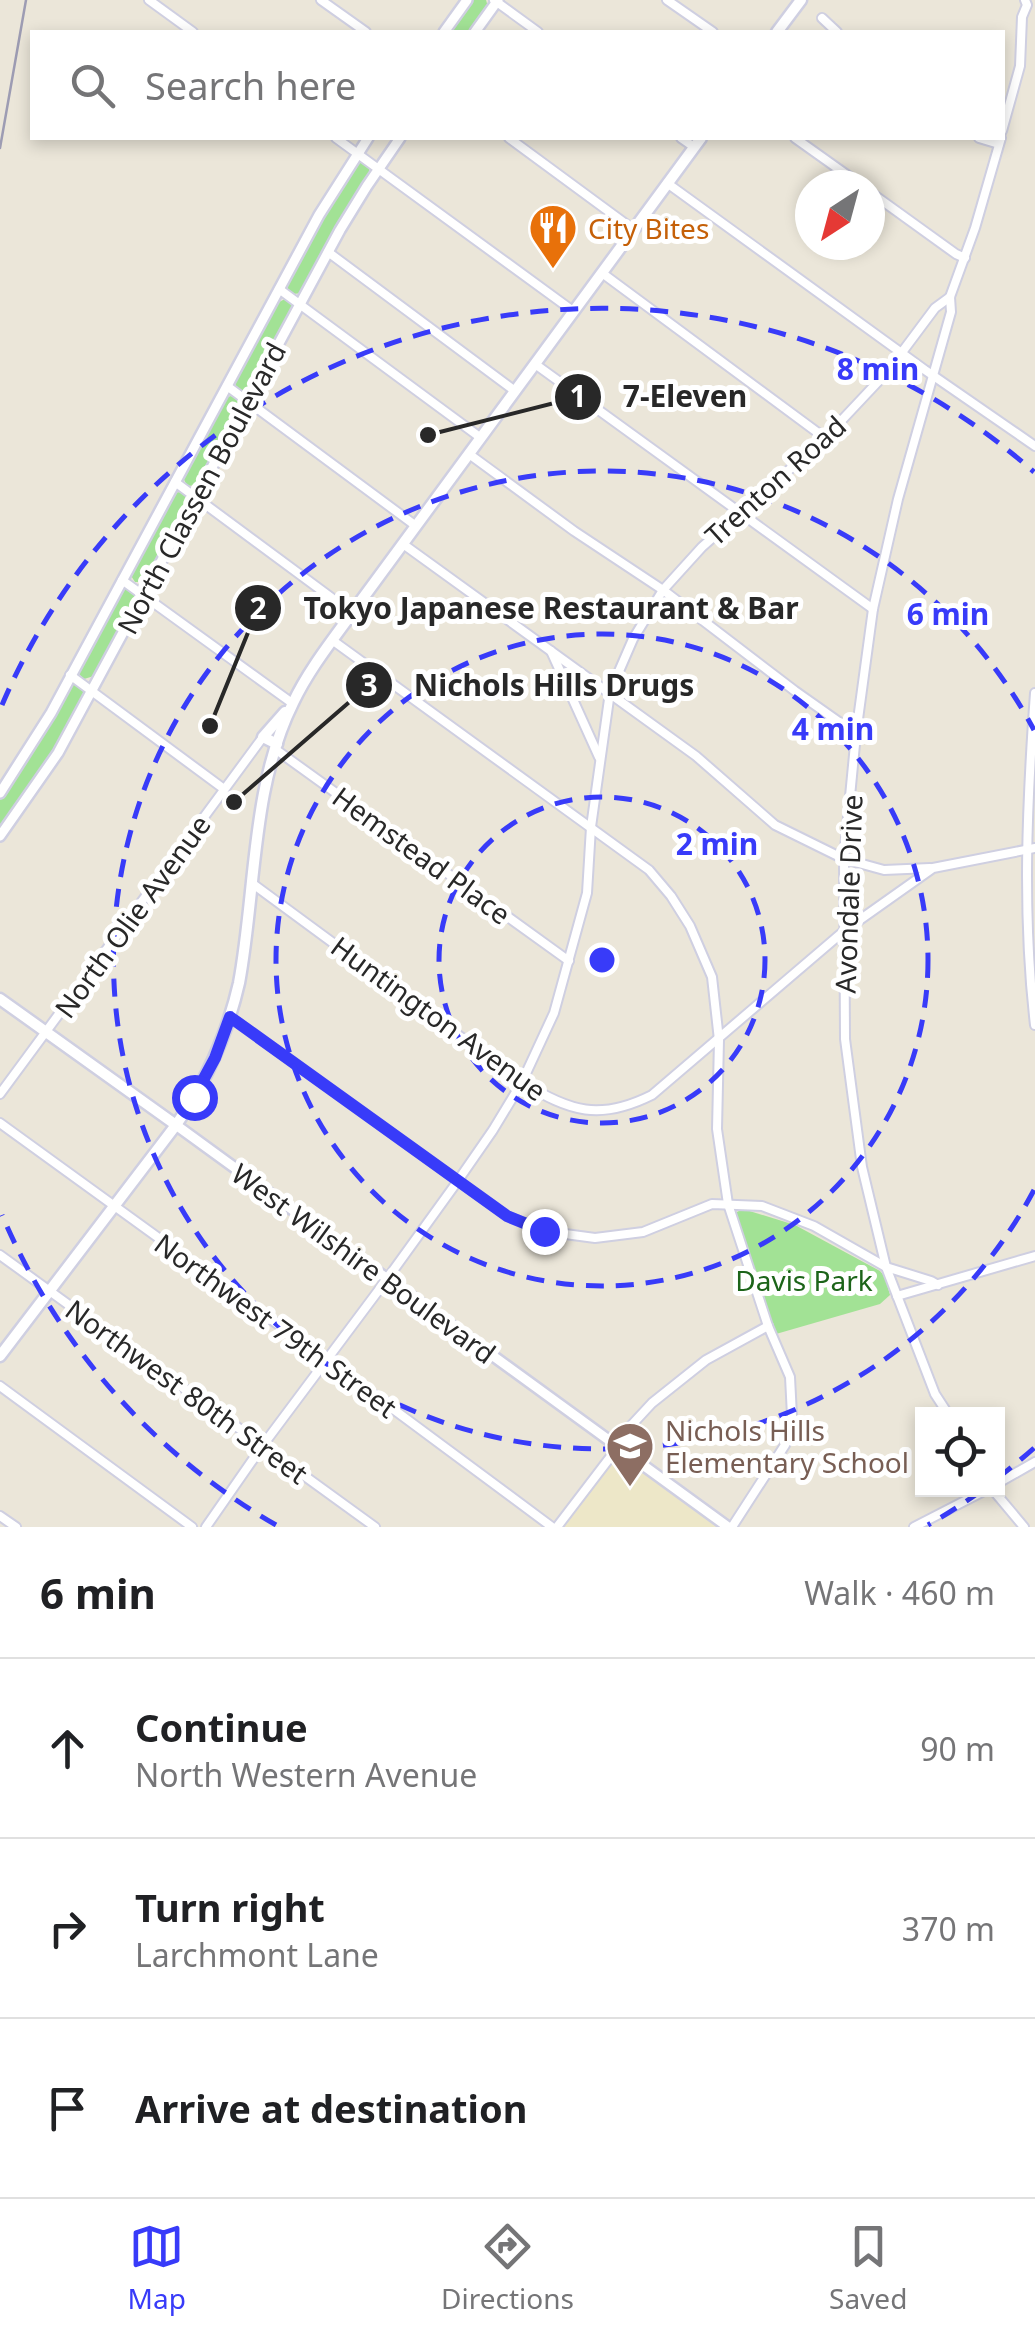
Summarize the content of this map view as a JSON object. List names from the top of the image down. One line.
{"streets":{"main road":["West Wilshire Boulevard"],"street":["Trenton Road","North Classen Boulevard","Hemstead Place","Avondale Drive","North Olie Avenue","Huntington Avenue","Northwest 79th Street","Northwest 80th Street"]},"crossings":[["Trenton Road","Hemstead Place"],["Trenton Road","Avondale Drive"],["Trenton Road","Huntington Avenue"],["Trenton Road","West Wilshire Boulevard"],["Trenton Road","Northwest 79th Street"],["Trenton Road","Northwest 80th Street"],["Avondale Drive","Huntington Avenue"],["North Olie Avenue","West Wilshire Boulevard"]],"parks":["Davis Park"],"places":{"restaurant":["City Bites"],"other":["7-Eleven","Tokyo Japanese Restaurant & Bar","Nichols Hills Drugs"],"school or university":["Nichols Hills Elementary School"]},"north":"bottom left","page":{"search":"Search here","heading":["6 min","Walk · 460 m"],"list":[["Continue","North Western Avenue","90 m"],["Turn right","Larchmont Lane","370 m"],"Arrive at destination"],"nav":["Map","Directions","Saved"]},"rings":["8 min","6 min","4 min","2 min"]}
